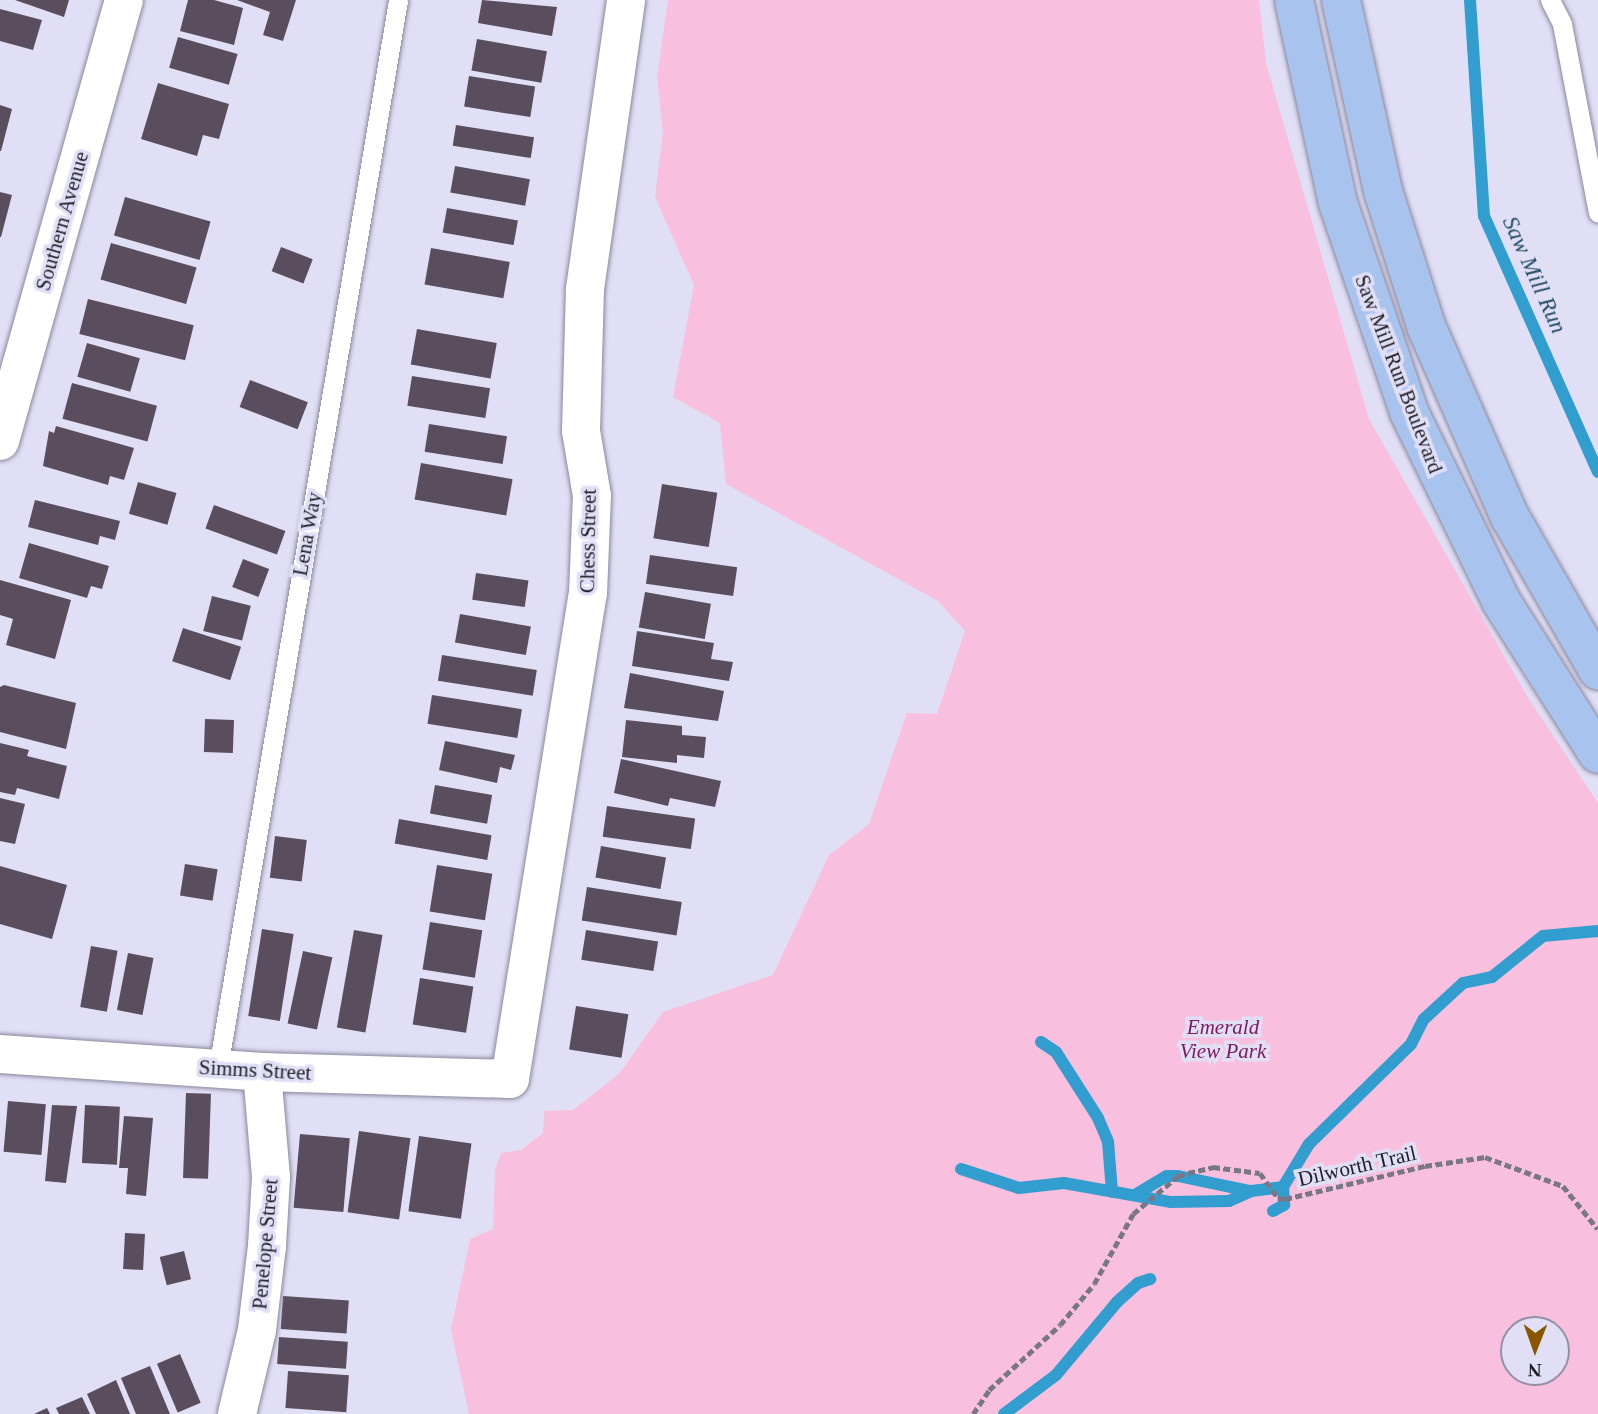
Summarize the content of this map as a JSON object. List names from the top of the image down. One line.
{"streets":{"highway":["Saw Mill Run Boulevard"],"street":["Southern Avenue","Chess Street","Simms Street","Penelope Street"],"lane":["Lena Way"],"path":["Dilworth Trail"]},"crossings":[["Lena Way","Simms Street"],["Chess Street","Simms Street"],["Simms Street","Penelope Street"]],"water":["Saw Mill Run"],"parks":["Emerald View Park"],"north":"bottom"}
